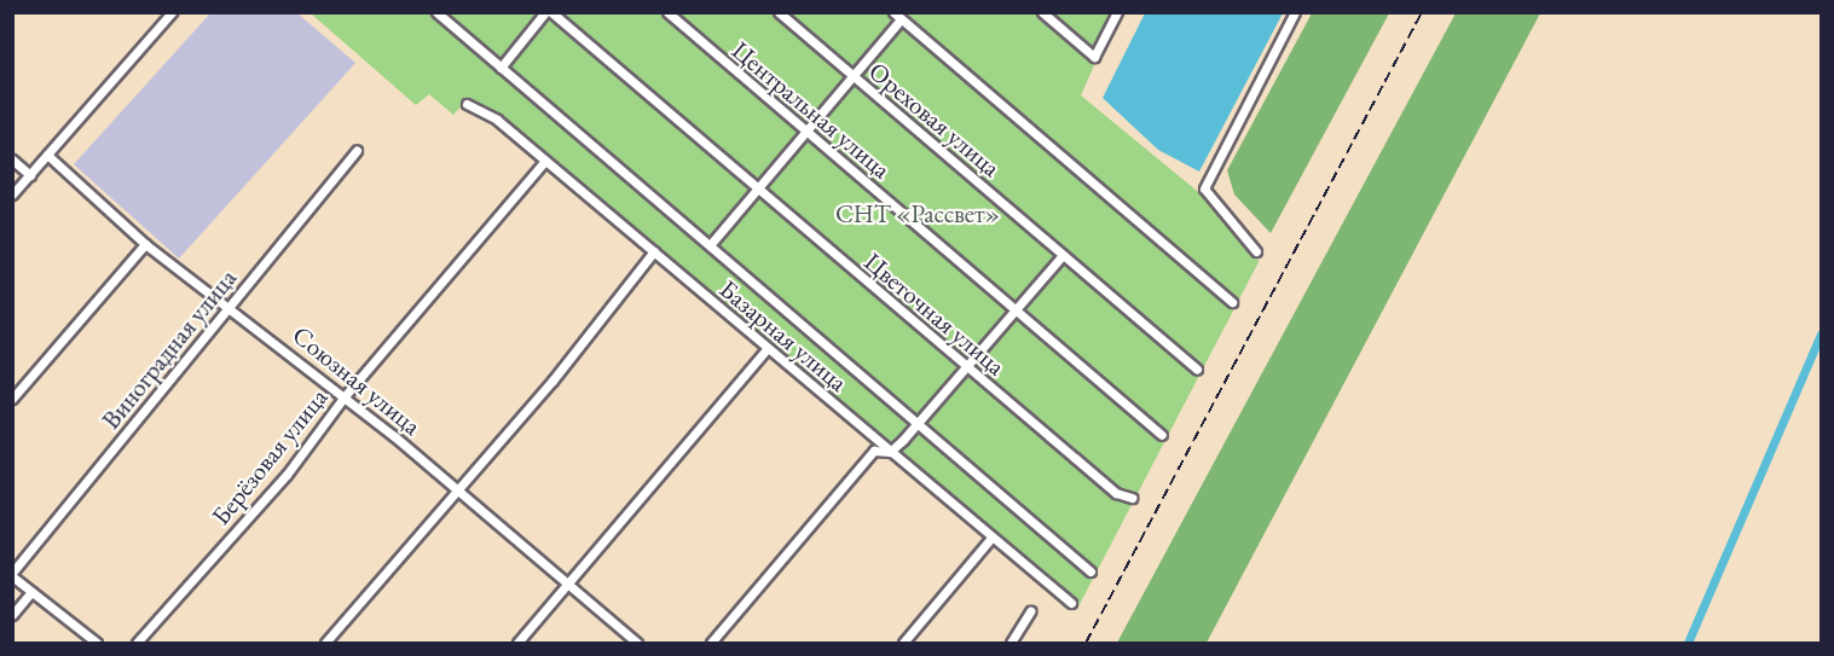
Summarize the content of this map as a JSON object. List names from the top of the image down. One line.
{"streets":{"street":["Центральная улица","Ореховая улица","Цветочная улица","Базарная улица","Виноградная улица","Союзная улица","Берёзовая улица"]},"crossings":[["Базарная улица","Берёзовая улица"],["Виноградная улица","Союзная улица"],["Союзная улица","Берёзовая улица"]],"parks":["СНТ «Рассвет»"]}
